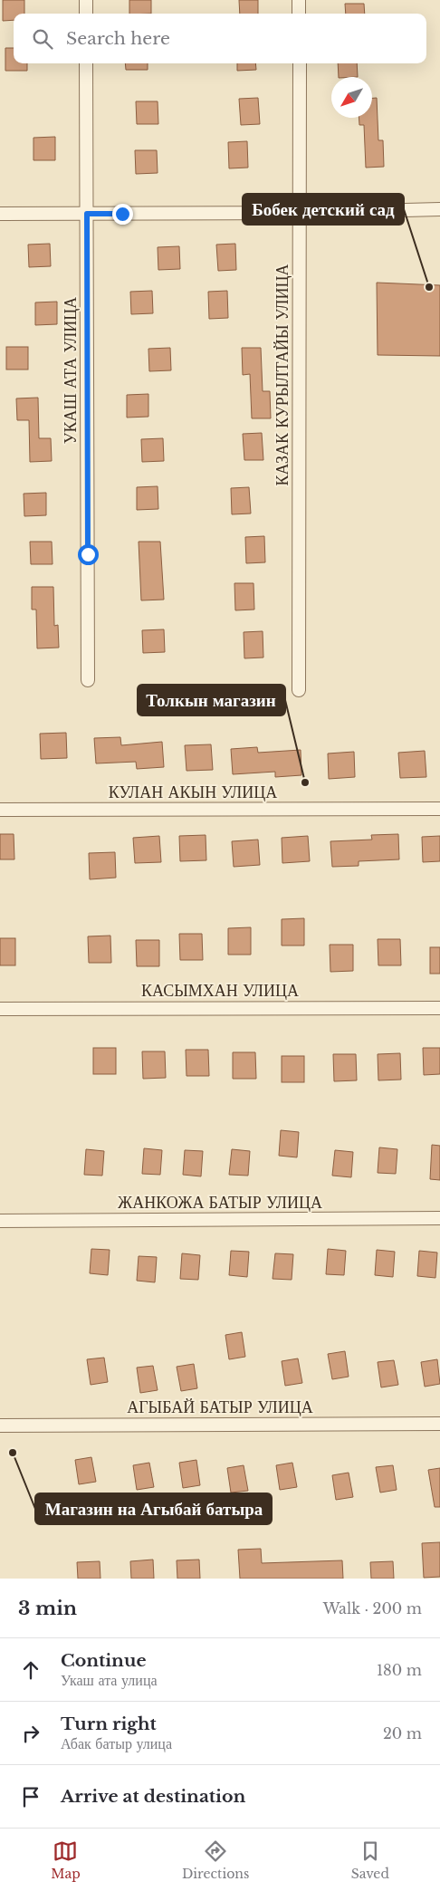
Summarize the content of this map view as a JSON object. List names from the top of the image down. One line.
{"streets":{"street":["УКАШ АТА УЛИЦА","КАЗАК КУРЫЛТАЙЫ УЛИЦА","КУЛАН АКЫН УЛИЦА","КАСЫМХАН УЛИЦА","ЖАНКОЖА БАТЫР УЛИЦА","АГЫБАЙ БАТЫР УЛИЦА"]},"places":["Бобек детский сад","Толкын магазин","Магазин на Агыбай батыра"],"north":"bottom left","page":{"search":"Search here","heading":["3 min","Walk · 200 m"],"list":[["Continue","Укаш ата улица","180 m"],["Turn right","Абак батыр улица","20 m"],"Arrive at destination"],"nav":["Map","Directions","Saved"]}}
